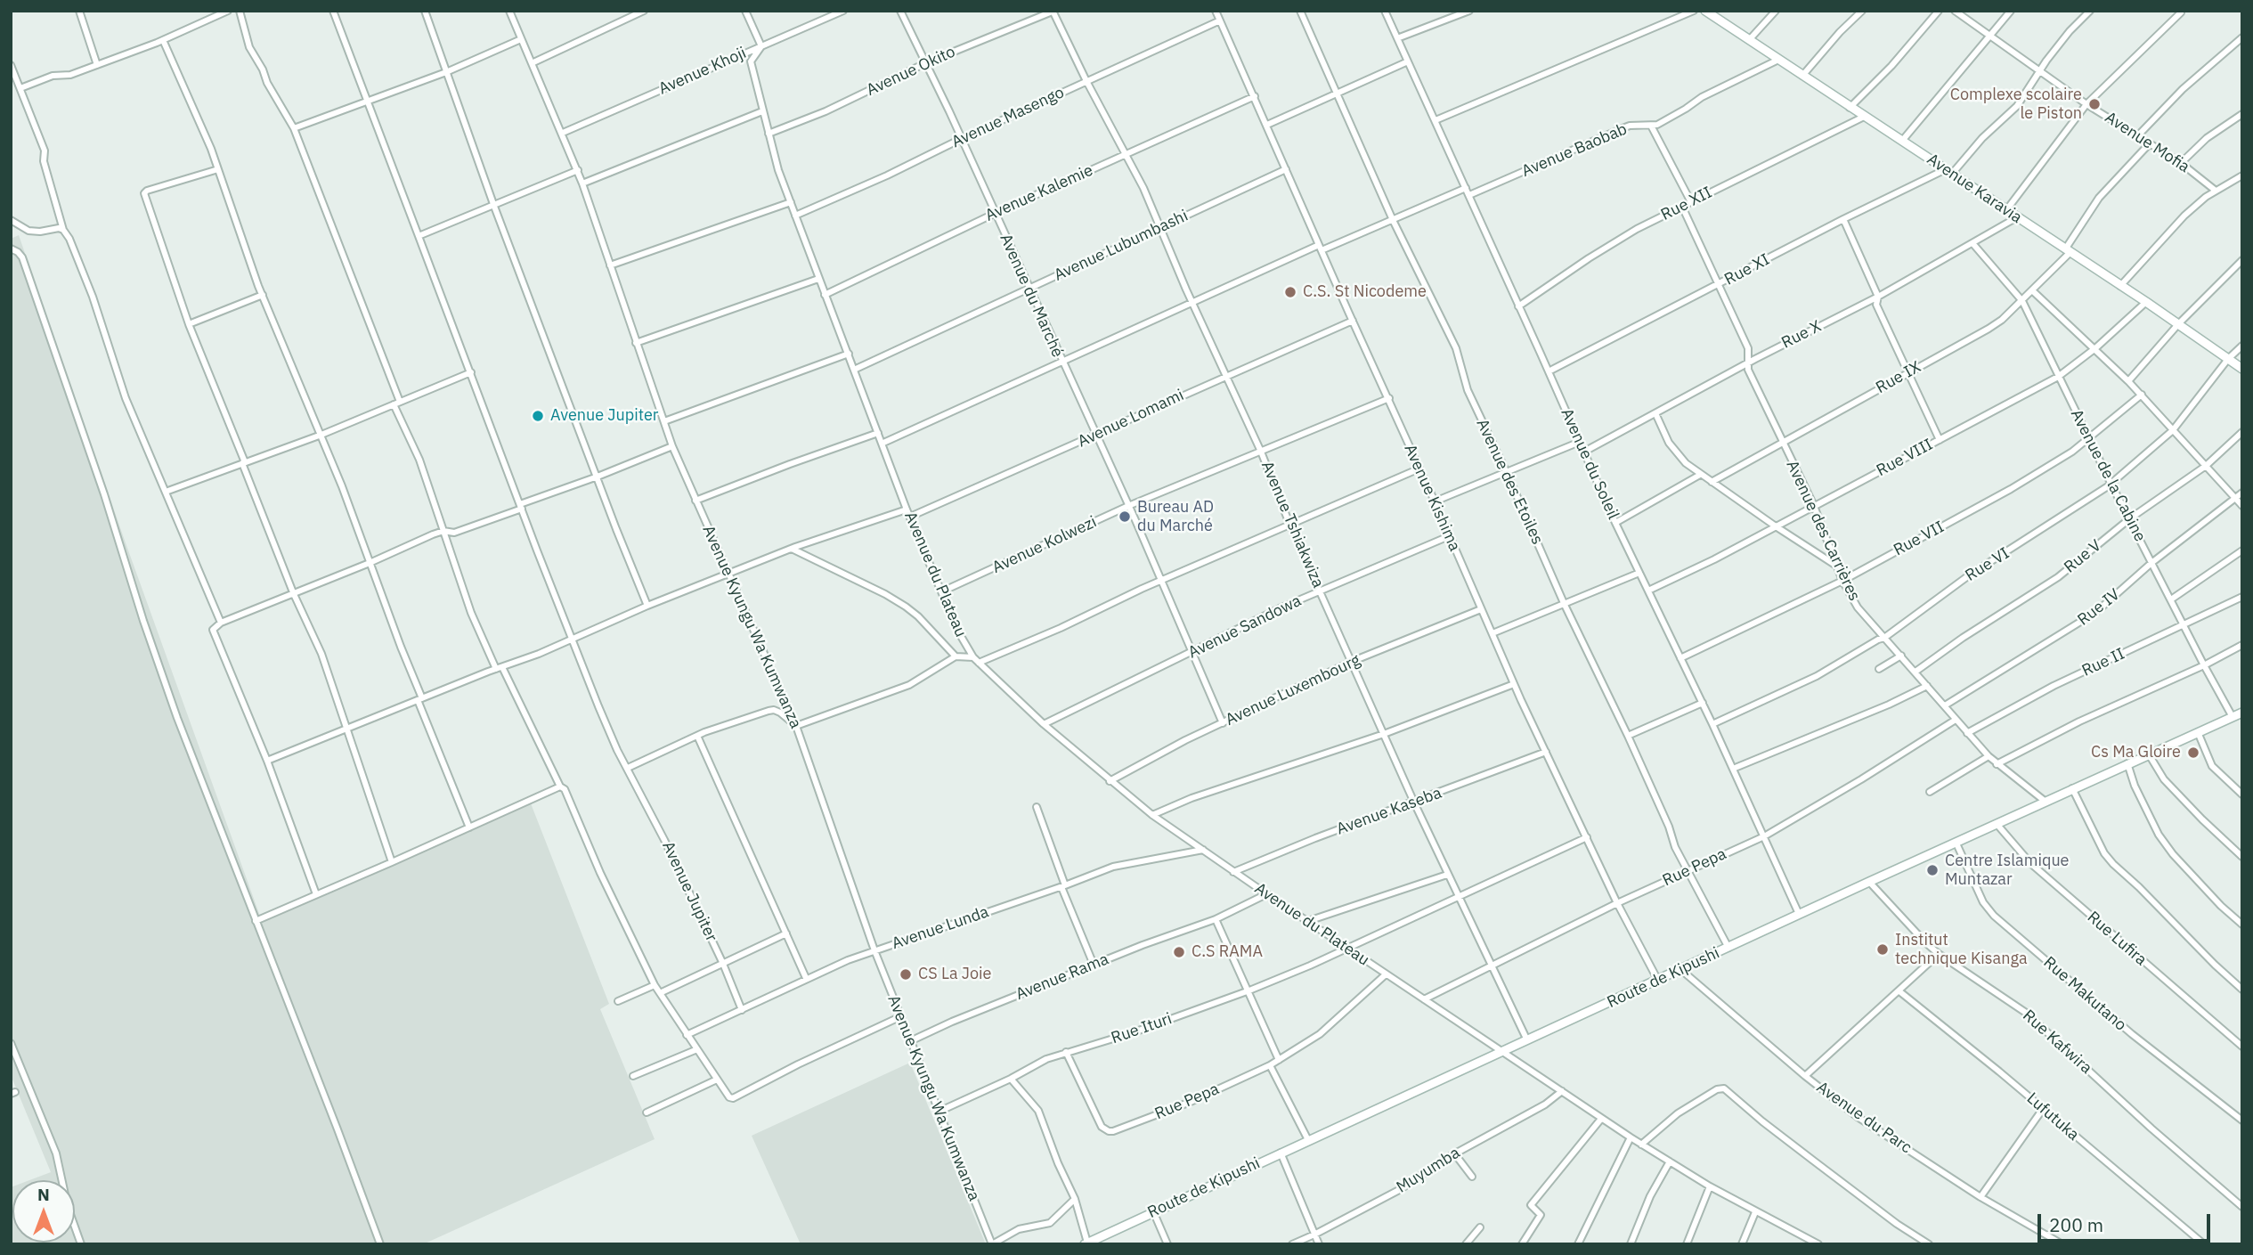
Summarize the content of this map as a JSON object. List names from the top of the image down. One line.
{"streets":{"main road":["Avenue Karavia","Route de Kipushi"],"street":["Avenue Khoji","Avenue Okito","Avenue Masengo","Avenue Mofia","Avenue Baobab","Avenue Kalemie","Rue XII","Avenue Lubumbashi","Rue XI","Avenue du Marché","Rue X","Rue IX","Avenue Lomami","Rue VIII","Avenue du Soleil","Avenue de la Cabine","Avenue des Etoiles","Avenue Kishima","Avenue Tshiakwiza","Avenue des Carrières","Rue VII","Avenue Kolwezi","Rue V","Rue VI","Avenue du Plateau","Rue IV","Avenue Kyungu Wa Kumwanza","Avenue Sandowa","Rue II","Avenue Luxembourg","Avenue Kaseba","Rue Pepa","Avenue Jupiter","Avenue Lunda","Rue Lufira","Avenue Rama","Rue Makutano","Rue Ituri","Rue Kafwira","Lufutuka","Avenue du Parc","Muyumba"]},"crossings":[["Avenue Khoji","Avenue du Plateau"],["Avenue Khoji","Avenue Kyungu Wa Kumwanza"],["Avenue Okito","Avenue du Marché"],["Avenue Okito","Avenue Tshiakwiza"],["Avenue Okito","Avenue du Plateau"],["Avenue Masengo","Avenue du Marché"],["Avenue Masengo","Avenue Kishima"],["Avenue Masengo","Avenue Tshiakwiza"],["Avenue Masengo","Avenue du Plateau"],["Avenue Baobab","Avenue Karavia"],["Avenue Baobab","Avenue du Soleil"],["Avenue Karavia","Rue XII"],["Avenue Karavia","Rue XI"],["Avenue Karavia","Rue X"],["Avenue Karavia","Rue IX"],["Avenue Karavia","Rue VIII"],["Avenue Karavia","Rue VI"],["Avenue Kalemie","Avenue du Marché"],["Avenue Kalemie","Avenue Kishima"],["Avenue Kalemie","Avenue Tshiakwiza"],["Avenue Kalemie","Avenue du Plateau"],["Rue XII","Avenue du Soleil"],["Rue XII","Avenue des Carrières"],["Avenue Lubumbashi","Avenue du Marché"],["Avenue Lubumbashi","Avenue Kishima"],["Avenue Lubumbashi","Avenue Tshiakwiza"],["Avenue Lubumbashi","Avenue du Plateau"],["Rue XI","Avenue du Soleil"],["Rue XI","Avenue des Carrières"],["Avenue du Marché","Avenue Lomami"],["Avenue du Marché","Avenue Kolwezi"],["Avenue du Marché","Avenue Sandowa"],["Avenue du Marché","Avenue Luxembourg"],["Rue X","Avenue du Soleil"],["Rue X","Avenue de la Cabine"],["Rue X","Avenue des Carrières"],["Rue IX","Avenue de la Cabine"],["Rue IX","Avenue des Carrières"],["Avenue Lomami","Avenue Kishima"],["Avenue Lomami","Avenue Tshiakwiza"],["Avenue Lomami","Avenue du Plateau"],["Rue VIII","Avenue du Soleil"],["Rue VIII","Avenue de la Cabine"],["Rue VIII","Avenue des Carrières"],["Avenue du Soleil","Rue VII"],["Avenue du Soleil","Rue VI"],["Avenue du Soleil","Rue Pepa"],["Avenue du Soleil","Route de Kipushi"],["Avenue de la Cabine","Rue VII"],["Avenue de la Cabine","Rue V"],["Avenue de la Cabine","Rue VI"],["Avenue de la Cabine","Rue IV"],["Avenue de la Cabine","Rue II"],["Avenue de la Cabine","Route de Kipushi"],["Avenue des Etoiles","Rue Pepa"],["Avenue des Etoiles","Route de Kipushi"],["Avenue Kishima","Avenue Kolwezi"],["Avenue Kishima","Avenue Sandowa"],["Avenue Kishima","Avenue Luxembourg"],["Avenue Kishima","Avenue Kaseba"],["Avenue Kishima","Rue Pepa"],["Avenue Kishima","Route de Kipushi"],["Avenue Kishima","Rue Ituri"],["Avenue Tshiakwiza","Avenue Kolwezi"],["Avenue Tshiakwiza","Avenue Sandowa"],["Avenue Tshiakwiza","Avenue Luxembourg"],["Avenue Tshiakwiza","Avenue Kaseba"],["Avenue Tshiakwiza","Rue Pepa"],["Avenue Tshiakwiza","Route de Kipushi"],["Avenue Tshiakwiza","Rue Ituri"],["Avenue des Carrières","Rue VII"],["Avenue des Carrières","Rue V"],["Avenue des Carrières","Rue VI"],["Avenue des Carrières","Rue IV"],["Avenue des Carrières","Rue II"],["Avenue des Carrières","Rue Pepa"],["Avenue des Carrières","Route de Kipushi"],["Avenue Kolwezi","Avenue du Plateau"],["Avenue du Plateau","Avenue Sandowa"],["Avenue du Plateau","Avenue Luxembourg"],["Avenue du Plateau","Avenue Kaseba"],["Avenue du Plateau","Rue Pepa"],["Avenue du Plateau","Avenue Lunda"],["Avenue du Plateau","Avenue Rama"],["Avenue du Plateau","Route de Kipushi"],["Avenue du Plateau","Rue Ituri"],["Avenue du Plateau","Muyumba"],["Avenue Kyungu Wa Kumwanza","Avenue Lunda"],["Avenue Kyungu Wa Kumwanza","Avenue Rama"],["Avenue Kyungu Wa Kumwanza","Rue Ituri"],["Rue Pepa","Rue Ituri"],["Avenue Jupiter","Avenue Lunda"],["Rue Lufira","Route de Kipushi"],["Route de Kipushi","Rue Makutano"],["Route de Kipushi","Rue Kafwira"],["Route de Kipushi","Avenue du Parc"]],"places":["Complexe scolaire le Piston","C.S. St Nicodeme","Avenue Jupiter","Bureau AD du Marché","Cs Ma Gloire","Centre Islamique Muntazar","Institut technique Kisanga","C.S RAMA","CS La Joie"],"scale_bar":"200 m","north":"top"}
